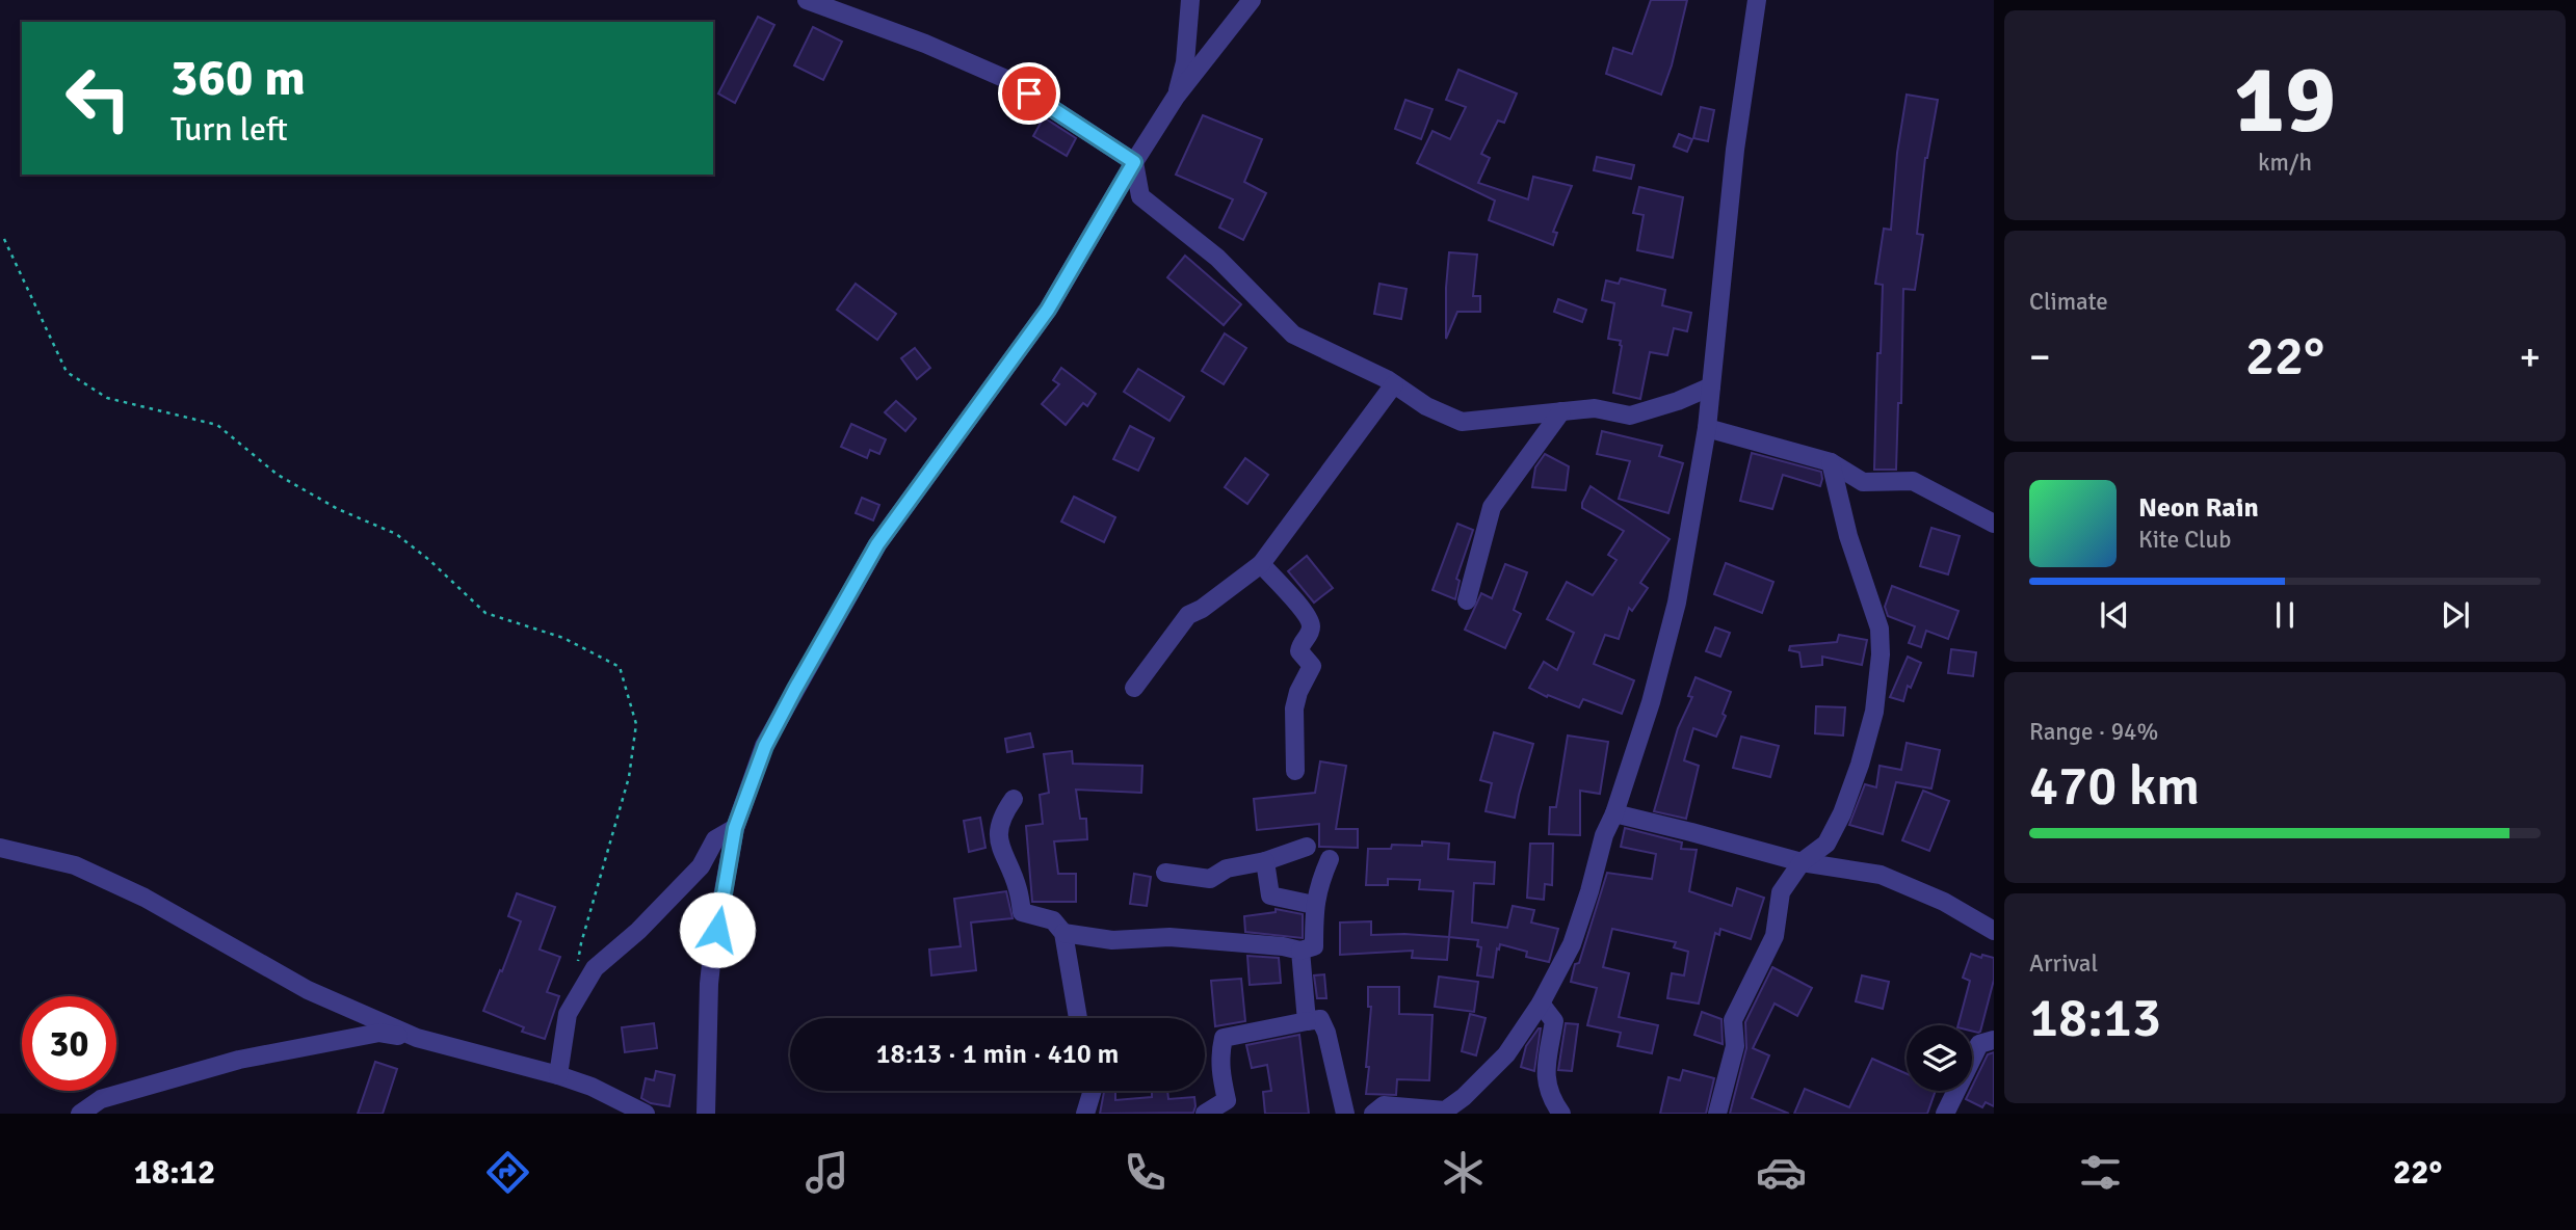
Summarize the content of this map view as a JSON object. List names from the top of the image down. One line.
{"page":{"tile":[["19","km/h"],"Climate",["Range · 94%","470 km"],["Arrival","18:13"]],"turn":["360 m","Turn left"],"heat":["−","22°","+"],"song":["Neon Rain","Kite Club"],"limit":"30","trip":"18:13 · 1 min · 410 m","tabs":["18:12","22°"]}}
